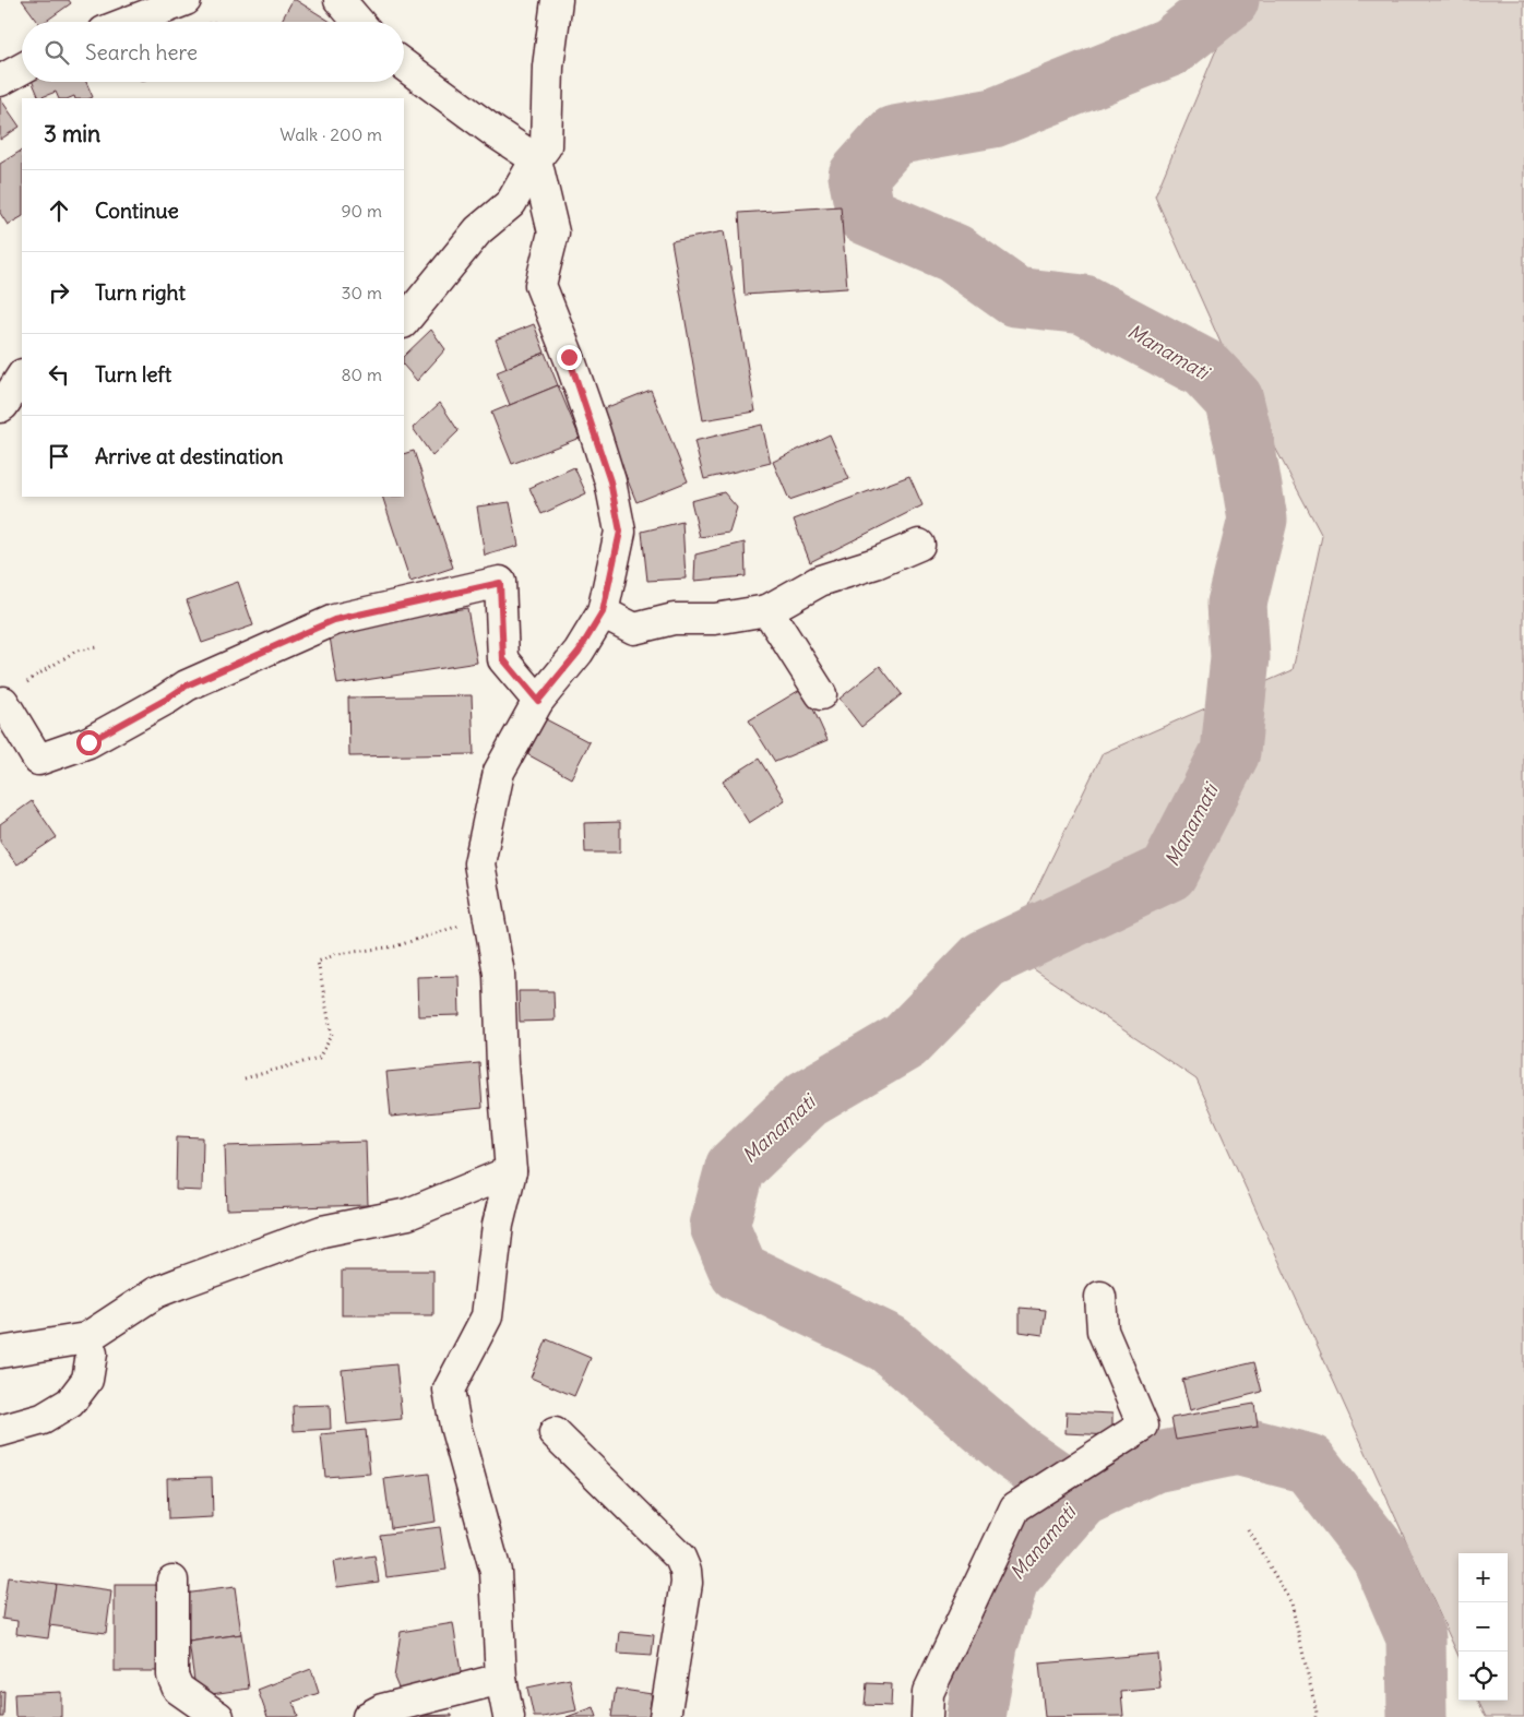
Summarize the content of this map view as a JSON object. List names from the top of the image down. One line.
{"water":["Manamati"],"page":{"search":"Search here","heading":["3 min","Walk · 200 m"],"list":[["Continue","90 m"],["Turn right","30 m"],["Turn left","80 m"],"Arrive at destination"],"map_buttons":["+","−"]}}
